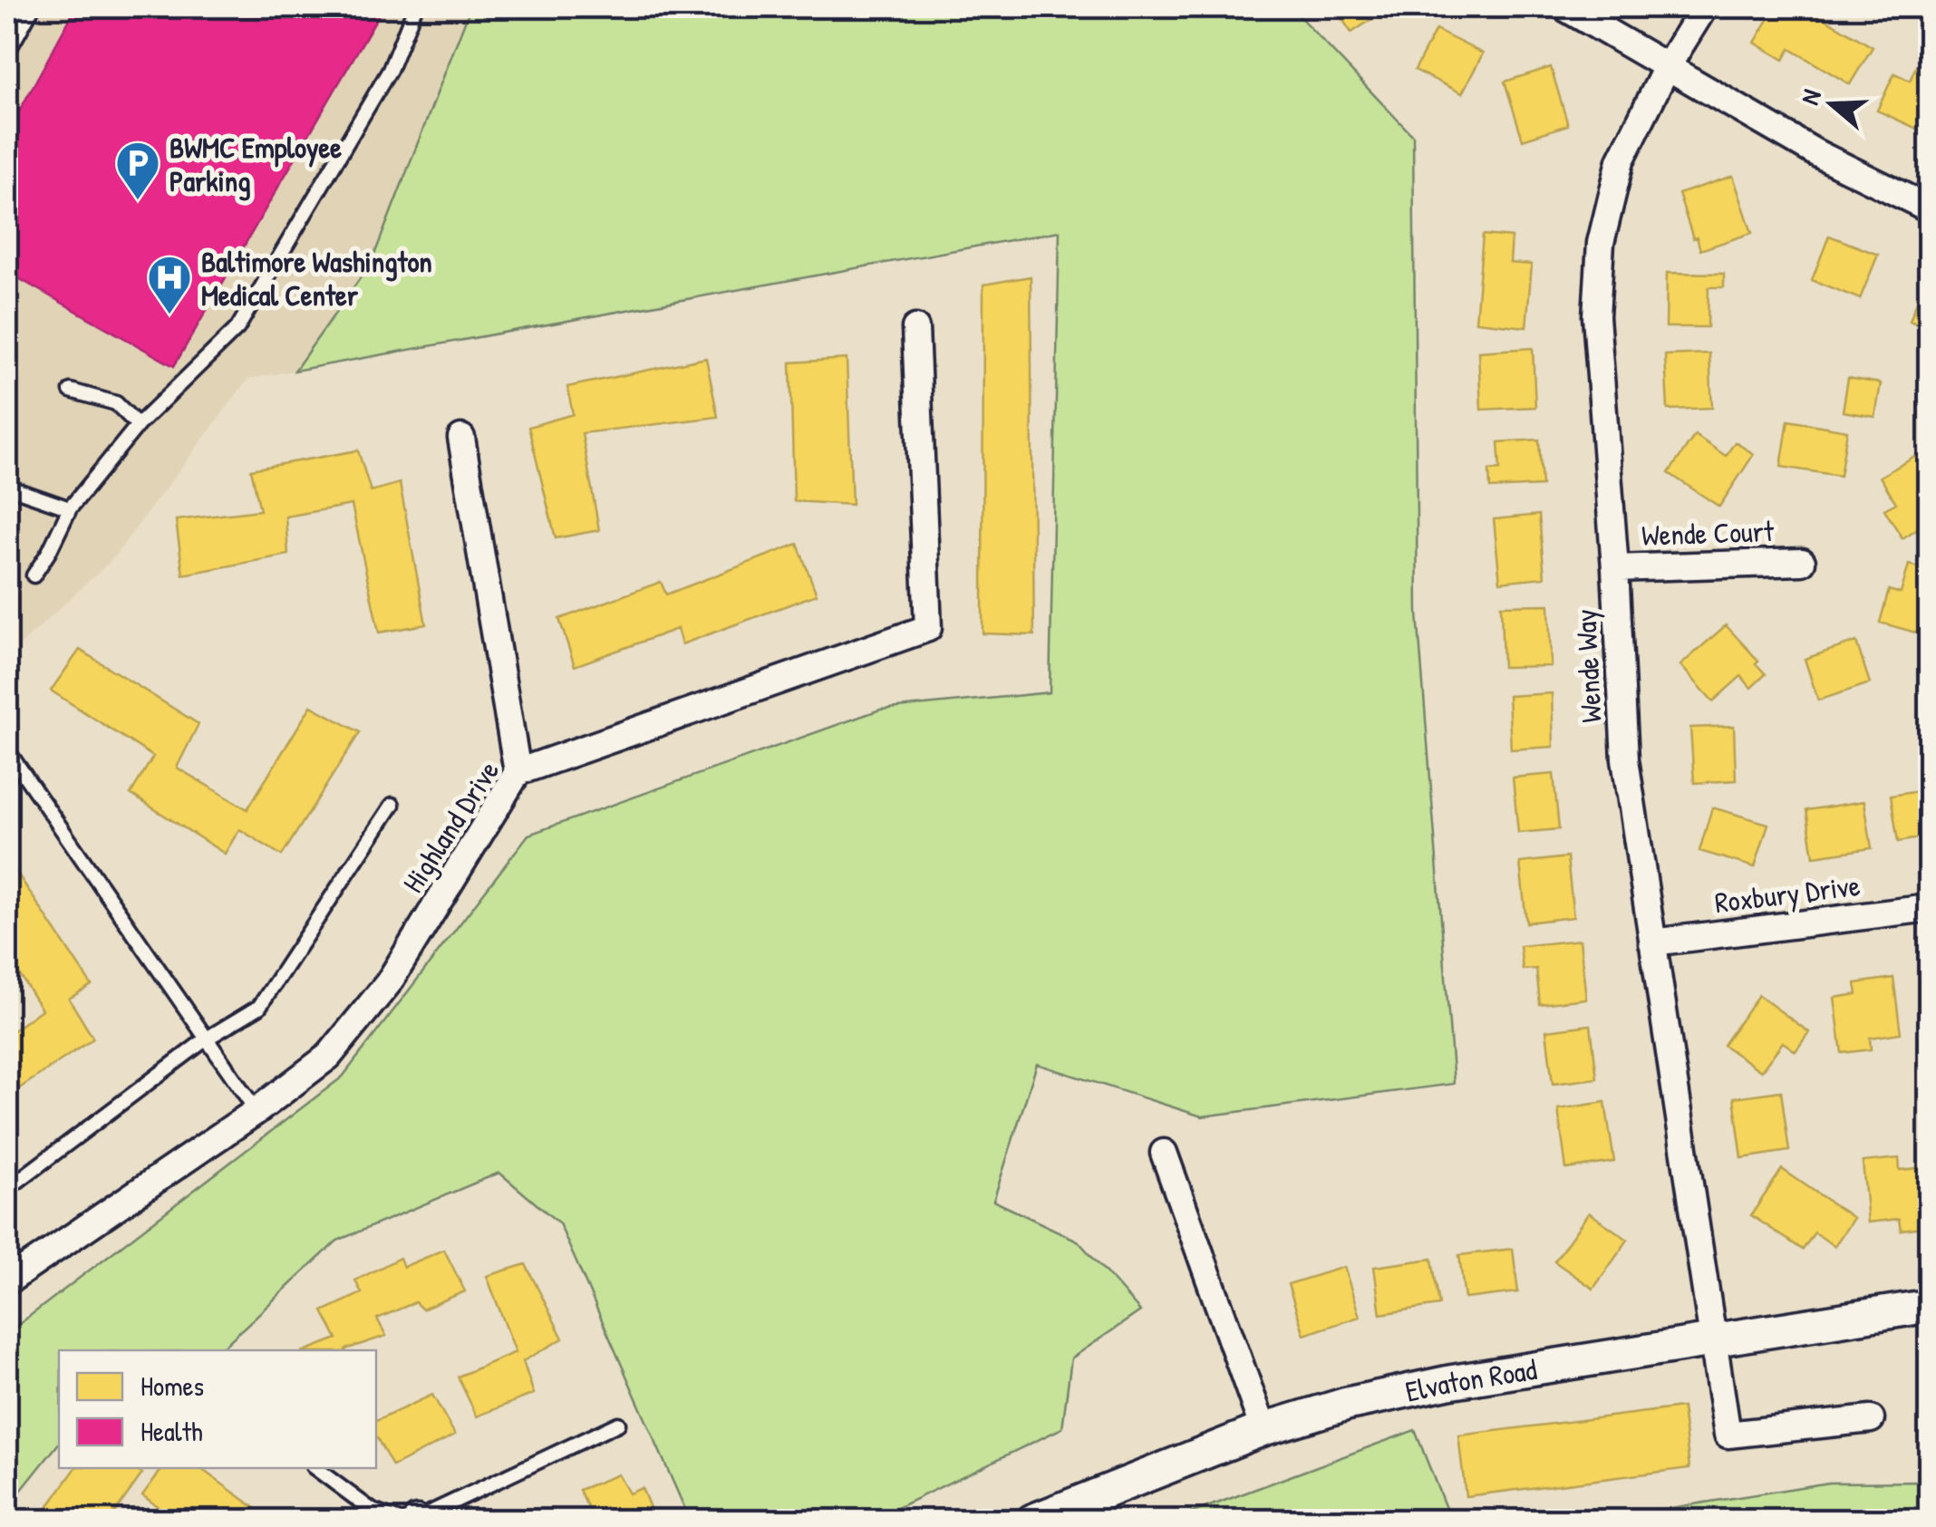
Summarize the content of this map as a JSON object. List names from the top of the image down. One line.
{"streets":{"street":["Wende Court","Wende Way","Highland Drive","Roxbury Drive","Elvaton Road"]},"crossings":[["Wende Court","Wende Way"],["Wende Way","Roxbury Drive"],["Wende Way","Elvaton Road"]],"places":{"parking":["BWMC Employee Parking"],"hospital":["Baltimore Washington Medical Center"]},"legend":["Homes","Health"],"north":"left"}
